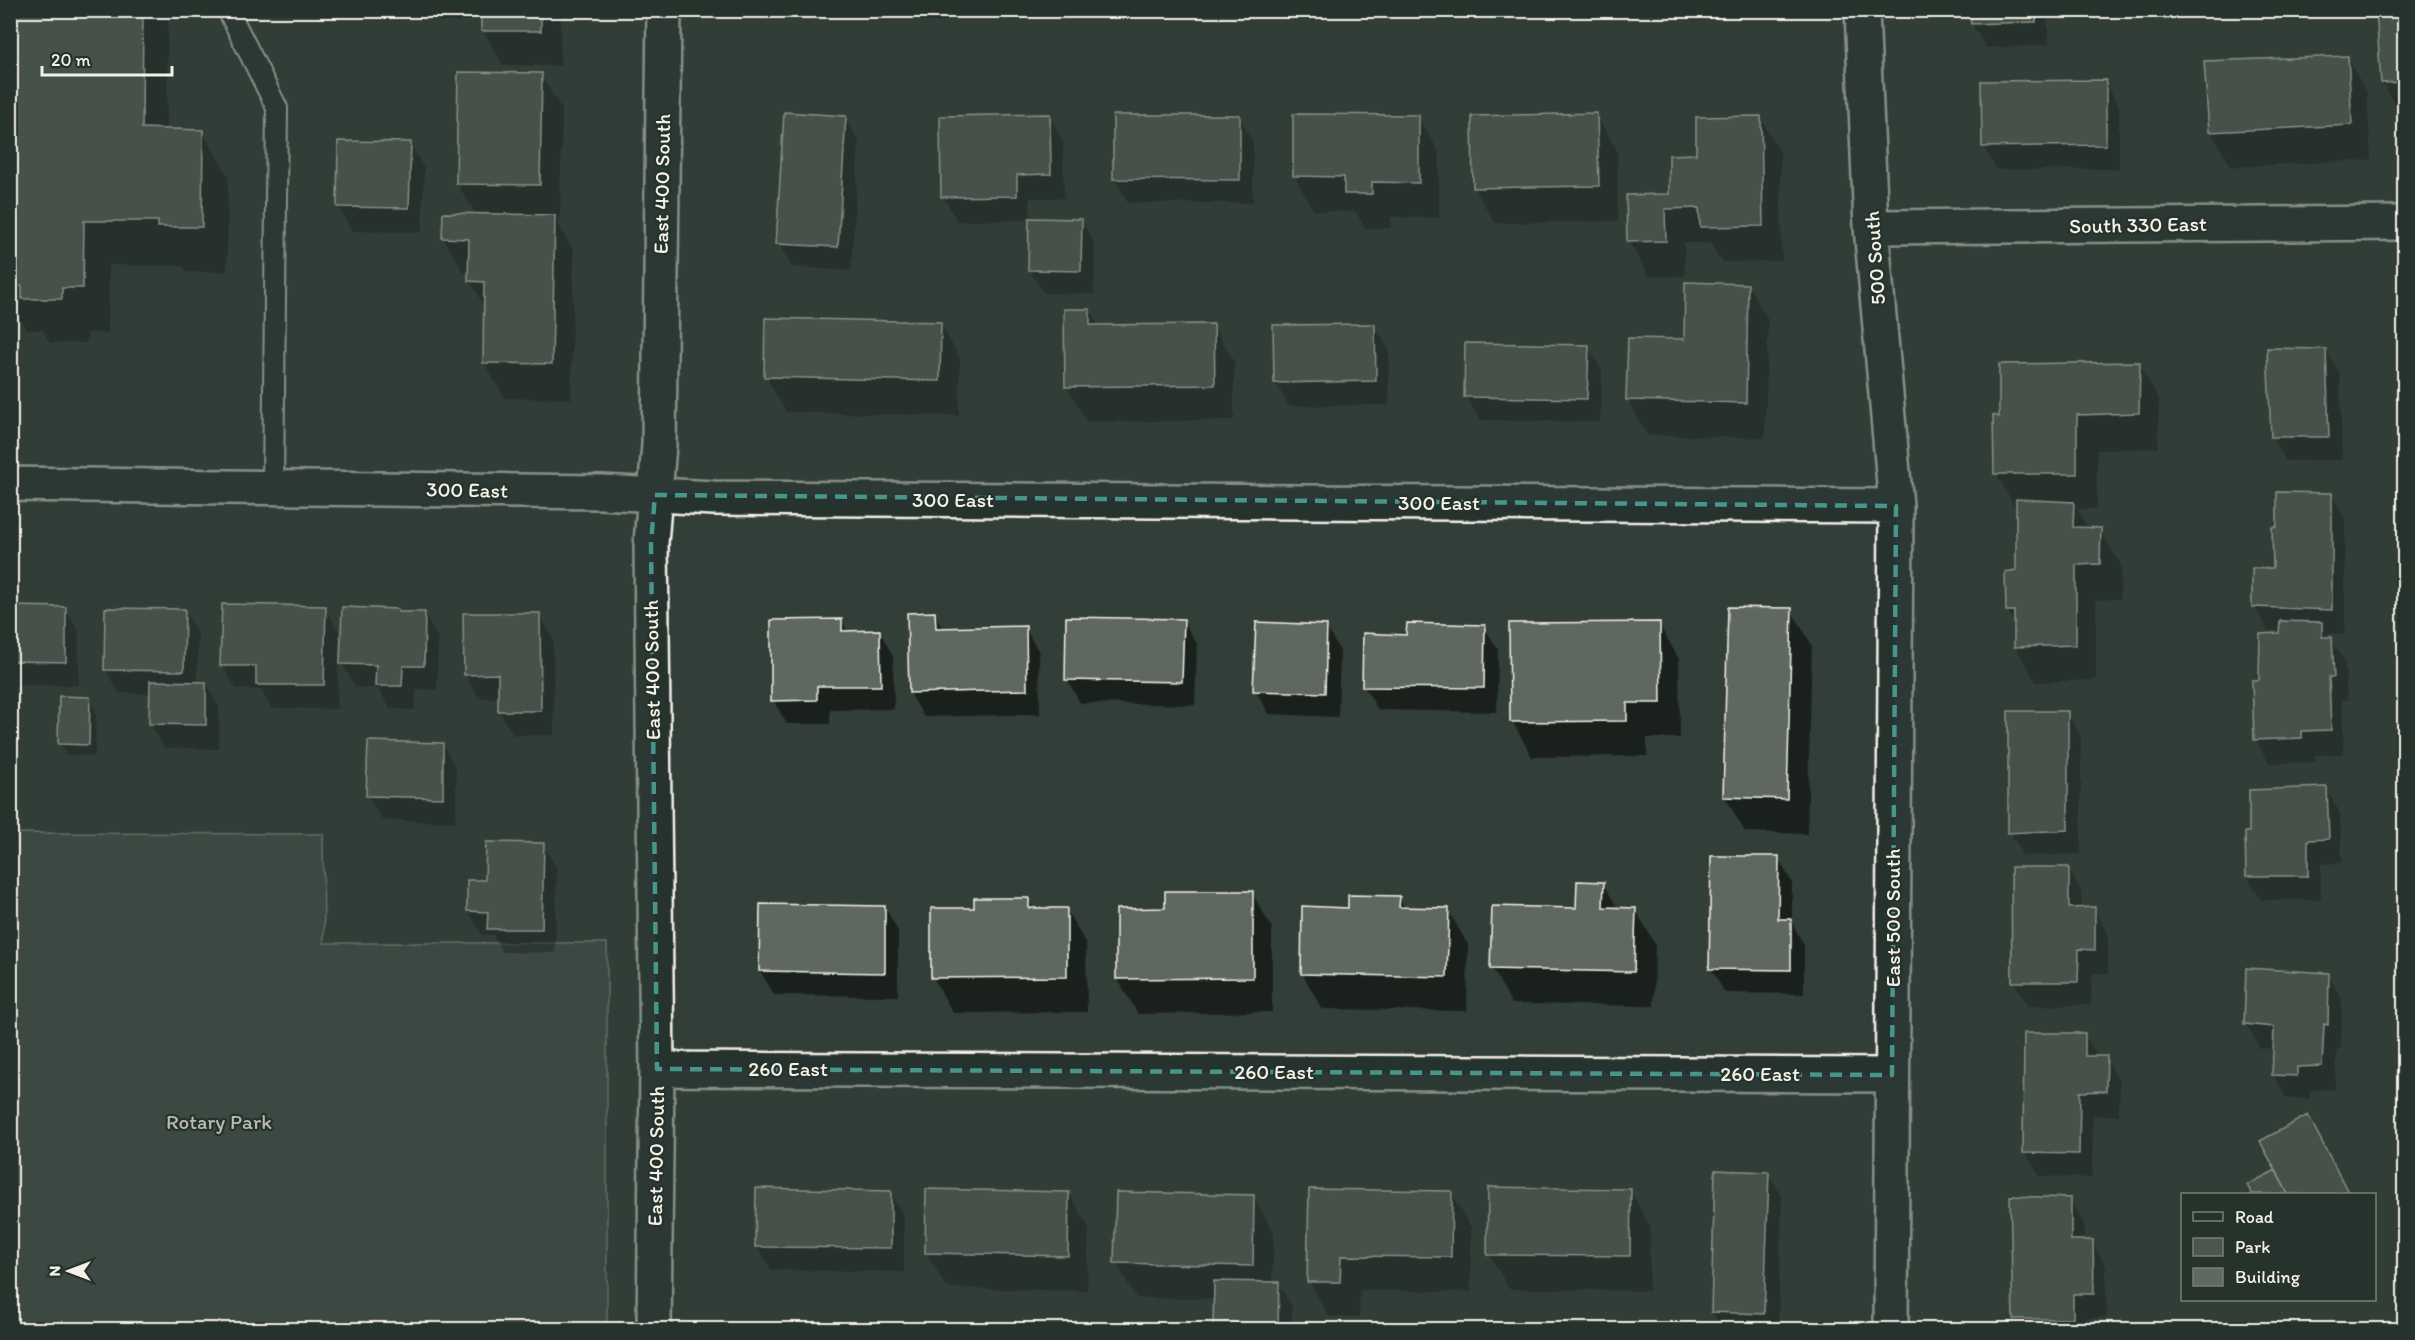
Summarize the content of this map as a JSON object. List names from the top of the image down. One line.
{"streets":{"street":["East 400 South","South 330 East","500 South","300 East","East 500 South","260 East"]},"crossings":[["East 400 South","300 East"],["East 400 South","260 East"],["South 330 East","500 South"],["500 South","300 East"],["500 South","East 500 South"],["300 East","East 500 South"],["East 500 South","260 East"]],"parks":["Rotary Park"],"legend":["Road","Park","Building"],"scale_bar":"20 m","north":"left"}
